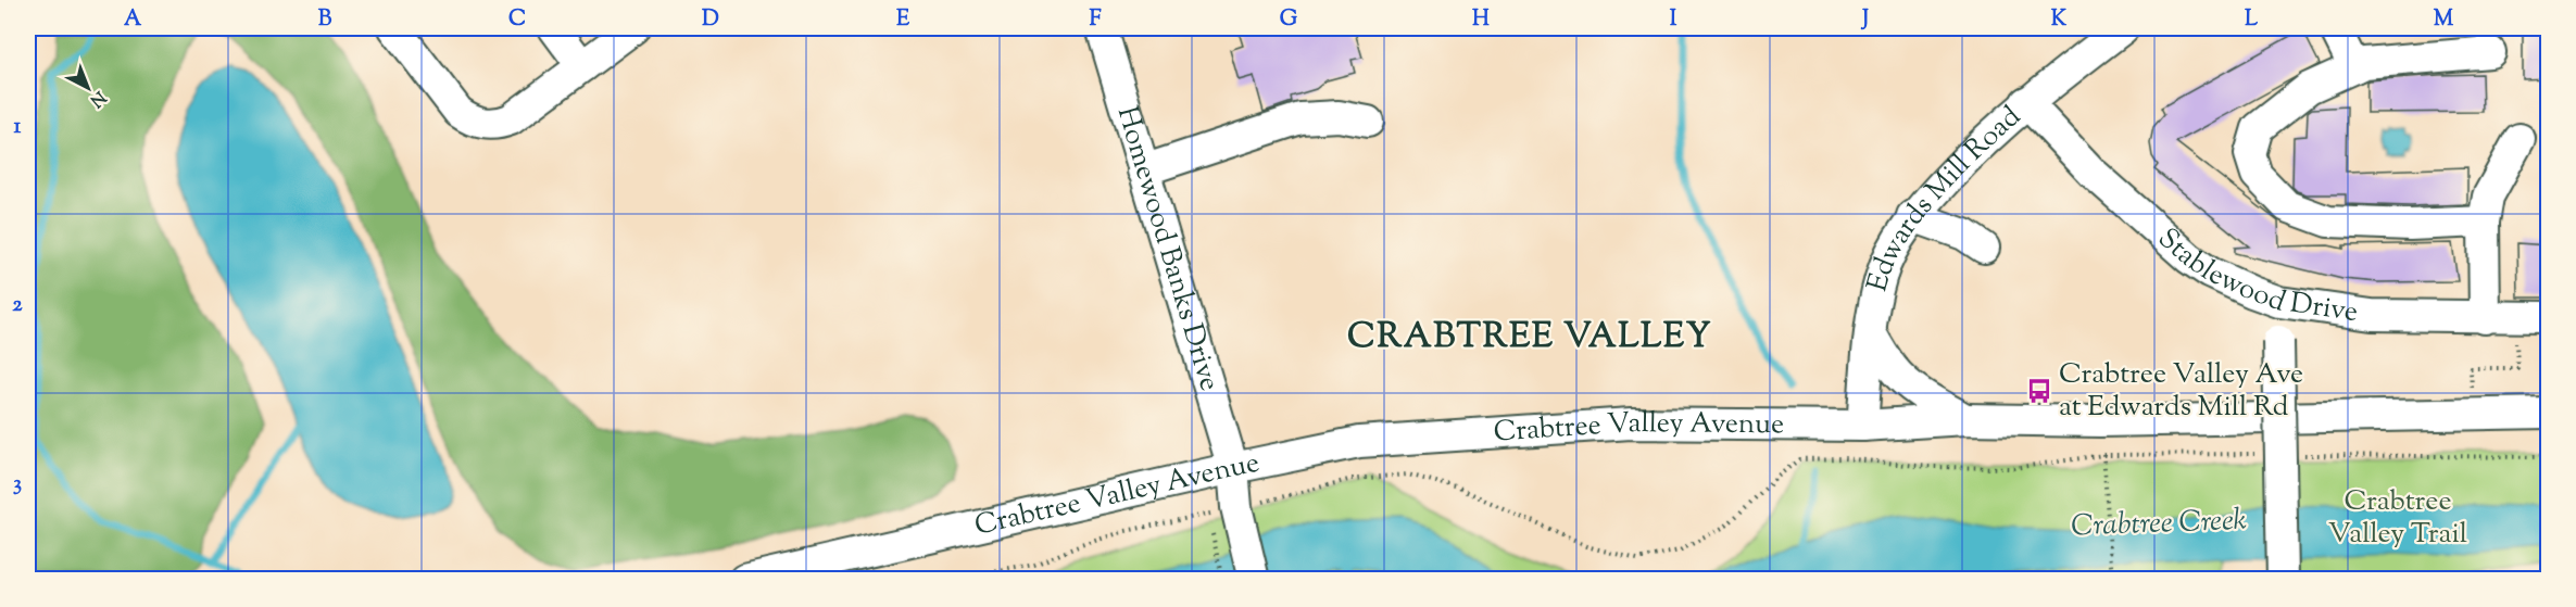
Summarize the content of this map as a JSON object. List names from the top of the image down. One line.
{"streets":{"street":["Edwards Mill Road","Homewood Banks Drive","Stablewood Drive","Crabtree Valley Avenue"]},"crossings":[["Edwards Mill Road","Stablewood Drive"],["Edwards Mill Road","Crabtree Valley Avenue"],["Homewood Banks Drive","Crabtree Valley Avenue"]],"districts":["CRABTREE VALLEY"],"water":["Crabtree Creek"],"parks":["Crabtree Valley Trail"],"places":{"bus stop":["Crabtree Valley Ave at Edwards Mill Rd"]},"north":"bottom right","grid":{"columns":["A","B","C","D","E","F","G","H","I","J","K","L","M"],"rows":["1","2","3"]}}
